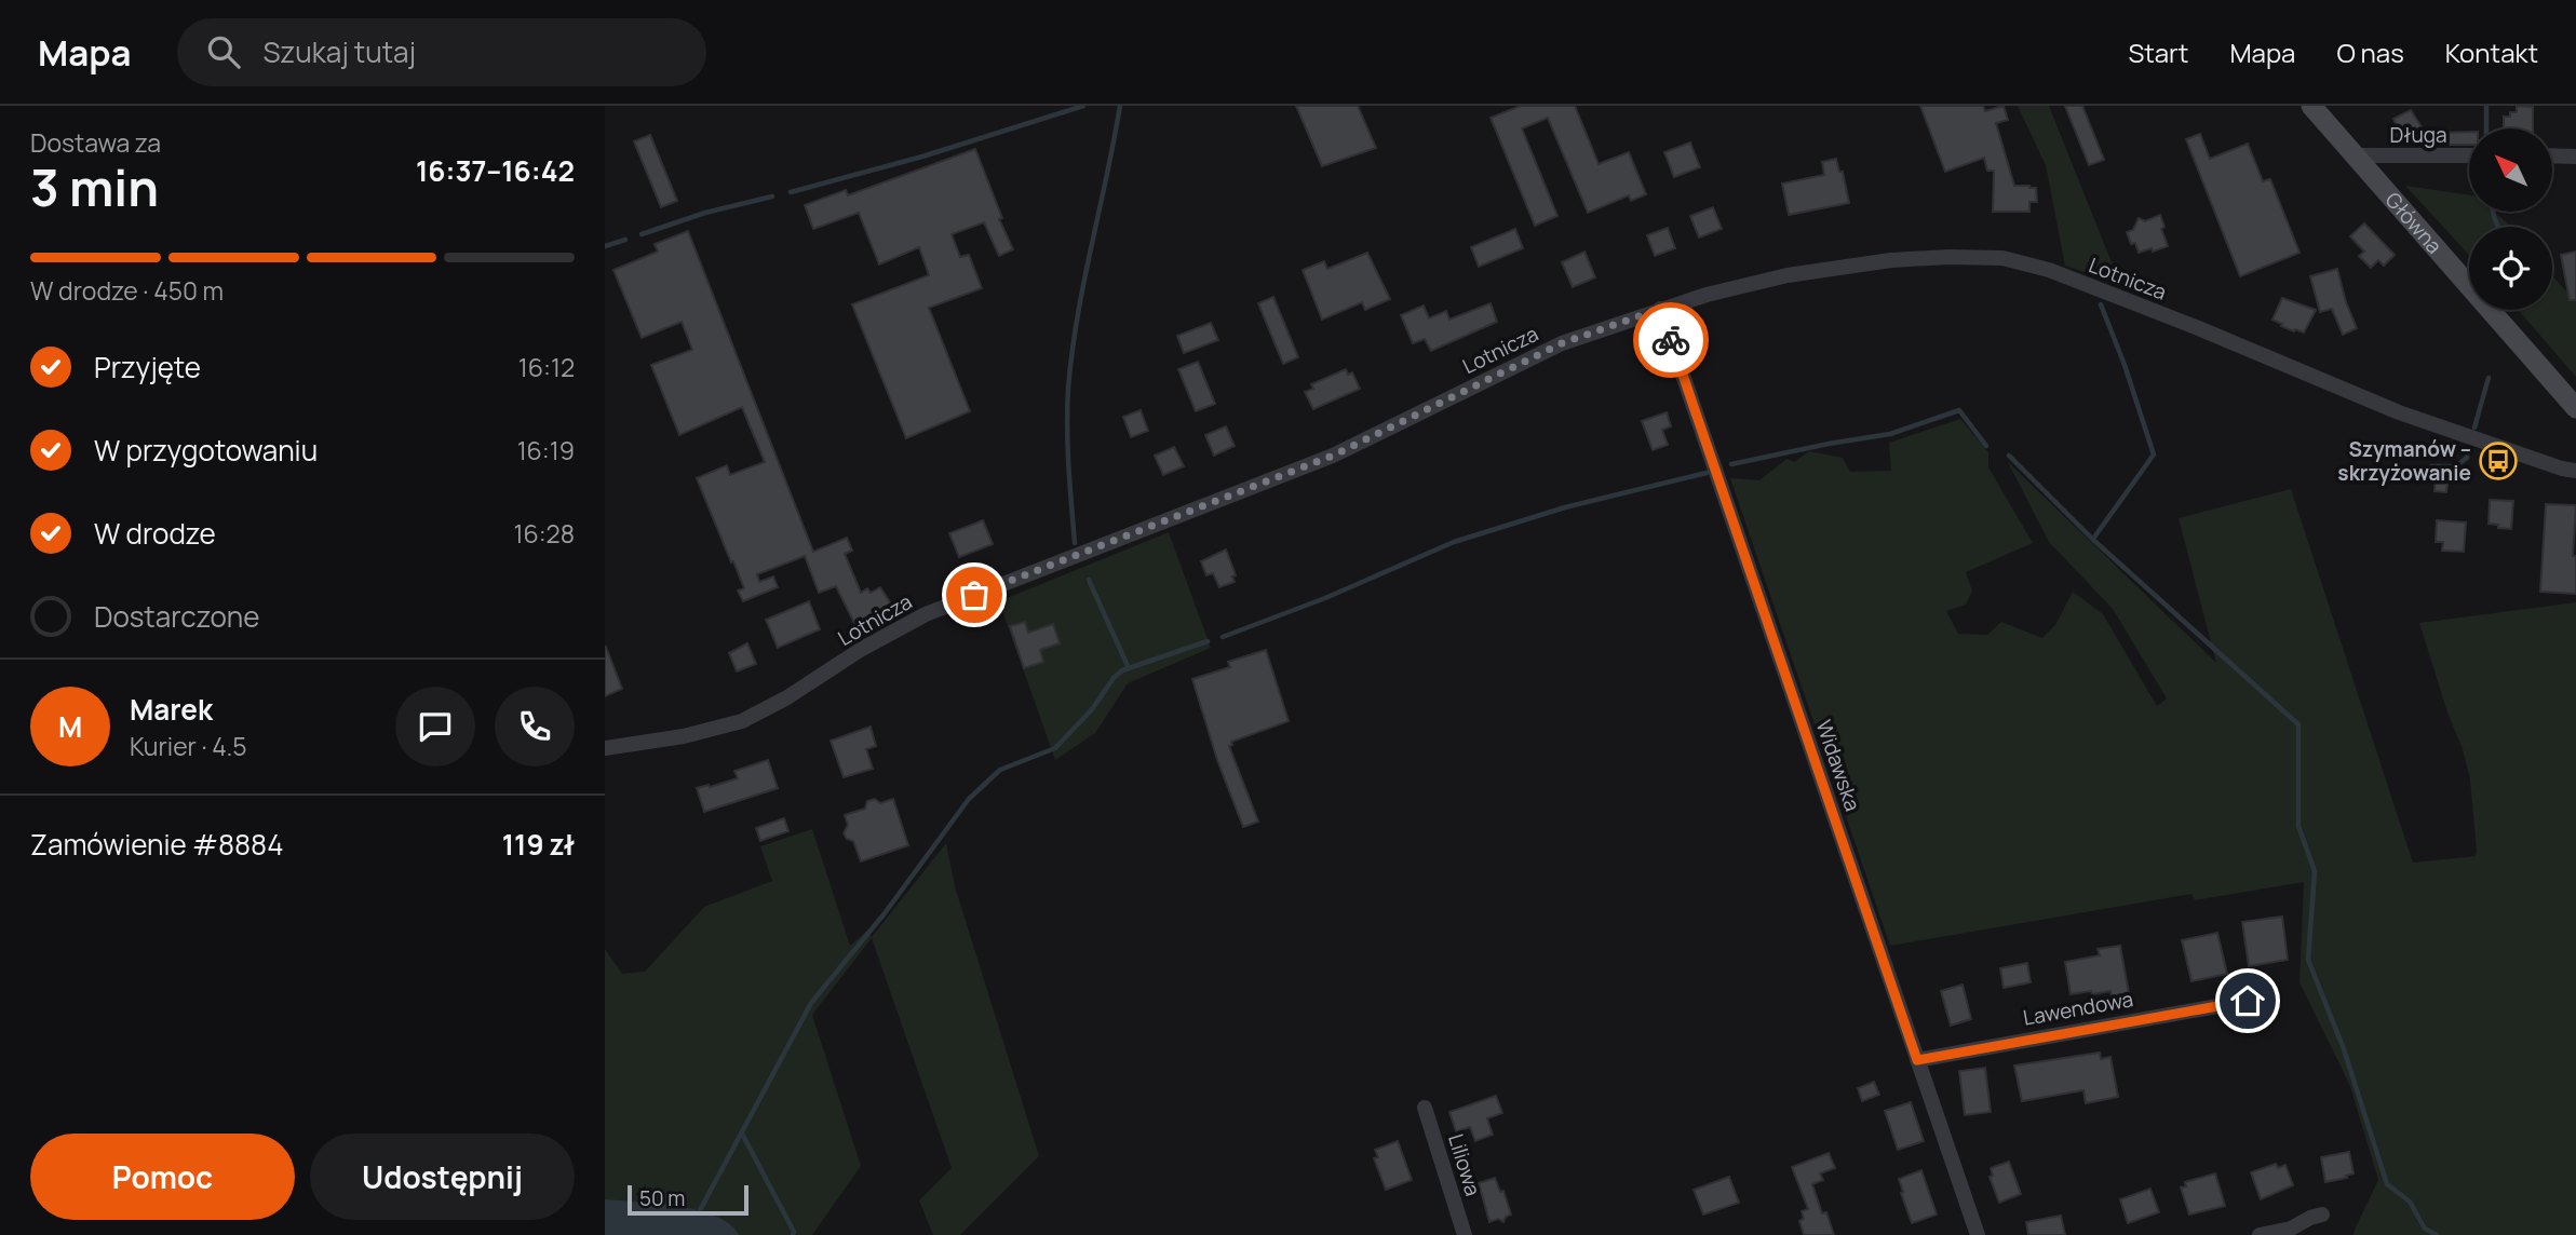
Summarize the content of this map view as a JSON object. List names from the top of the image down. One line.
{"streets":{"main road":["Główna"],"street":["Długa","Lotnicza","Widawska","Lawendowa","Liliowa"]},"crossings":[["Długa","Główna"],["Lotnicza","Widawska"],["Widawska","Lawendowa"]],"places":{"bus stop":["Szymanów – skrzyżowanie"]},"scale_bar":"50 m","north":"top left","page":{"header":"Mapa","search":"Szukaj tutaj","nav":["Start","Mapa","O nas","Kontakt"],"heading":["3 min","Dostawa za","16:37–16:42"],"panel":["Marek","Kurier · 4.5","Zamówienie #8884","119 zł"],"bar":"W drodze · 450 m","list":[["Przyjęte","16:12"],["W przygotowaniu","16:19"],["W drodze","16:28"],"Dostarczone"],"round":"M","buttons":["Pomoc","Udostępnij"],"scale":"50 m"}}
